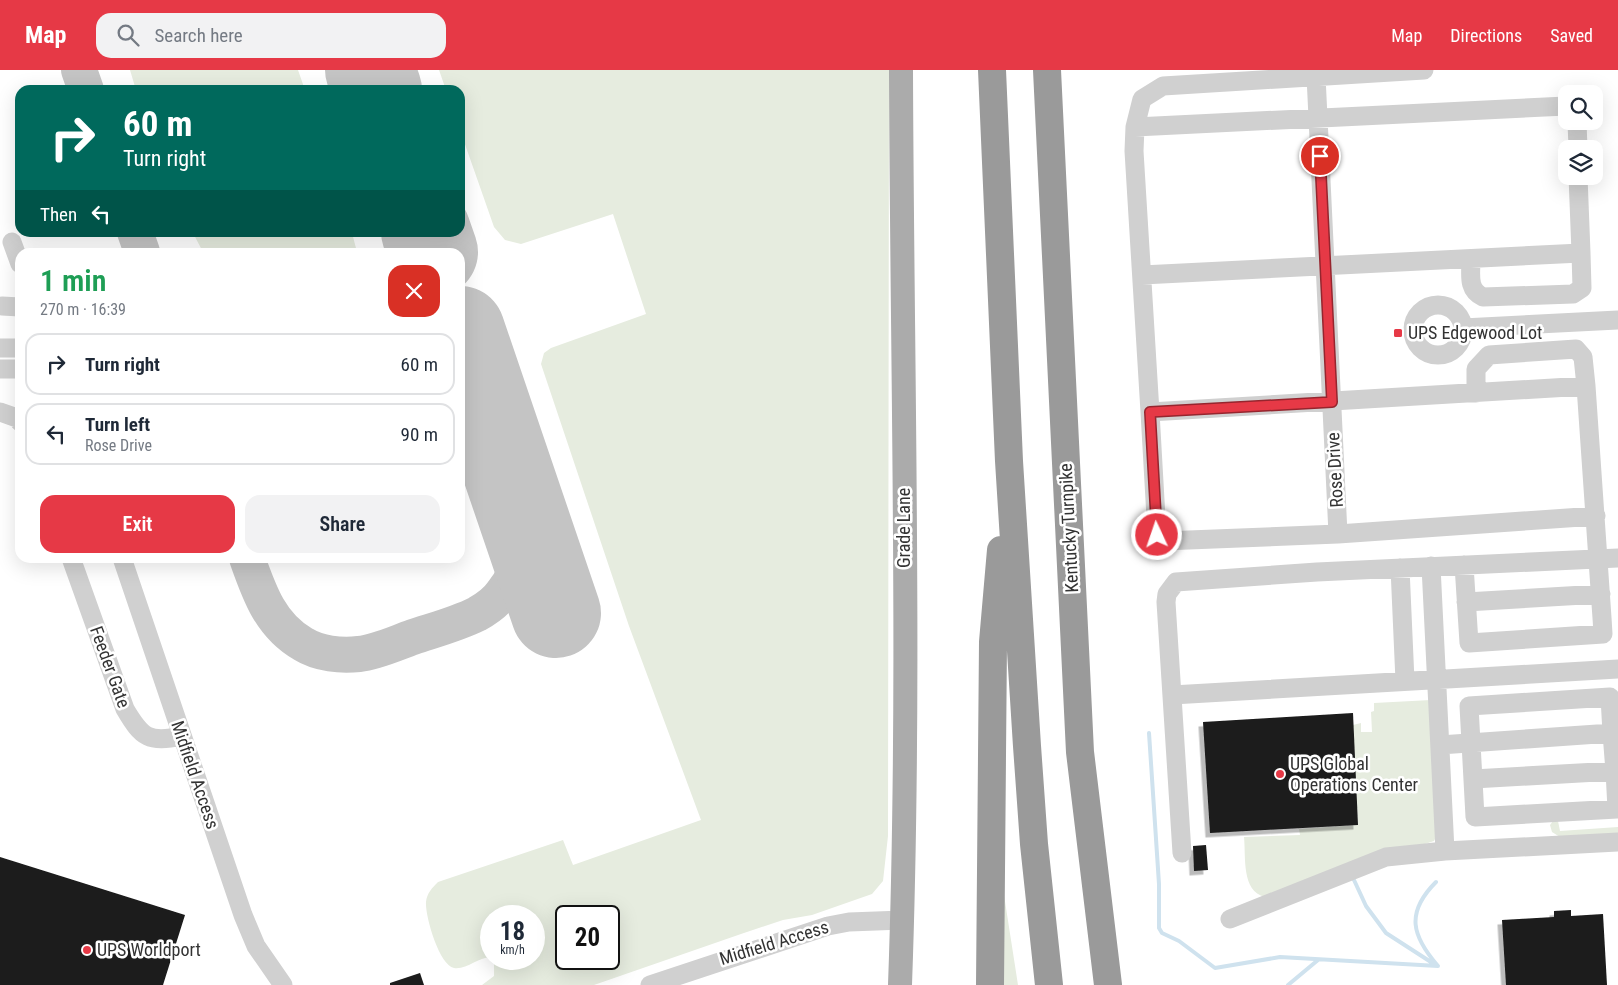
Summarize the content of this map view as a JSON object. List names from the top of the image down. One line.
{"streets":{"highway":["Kentucky Turnpike"],"main road":["Grade Lane"],"street":["Rose Drive","Feeder Gate","Midfield Access"]},"crossings":[["Grade Lane","Midfield Access"],["Feeder Gate","Midfield Access"]],"places":{"transit":["UPS Edgewood Lot"],"other":["UPS Global Operations Center","UPS Worldport"]},"page":{"header":"Map","search":"Search here","nav":["Map","Directions","Saved"],"turn":["60 m","Turn right"],"then":"Then","heading":["1 min","270 m · 16:39"],"list":[{"name":"Turn right","value":"60 m"},{"name":"Turn left","note":"Rose Drive","value":"90 m"}],"buttons":["Exit","Share"],"speed":"18 km/h","limit":"20"}}
